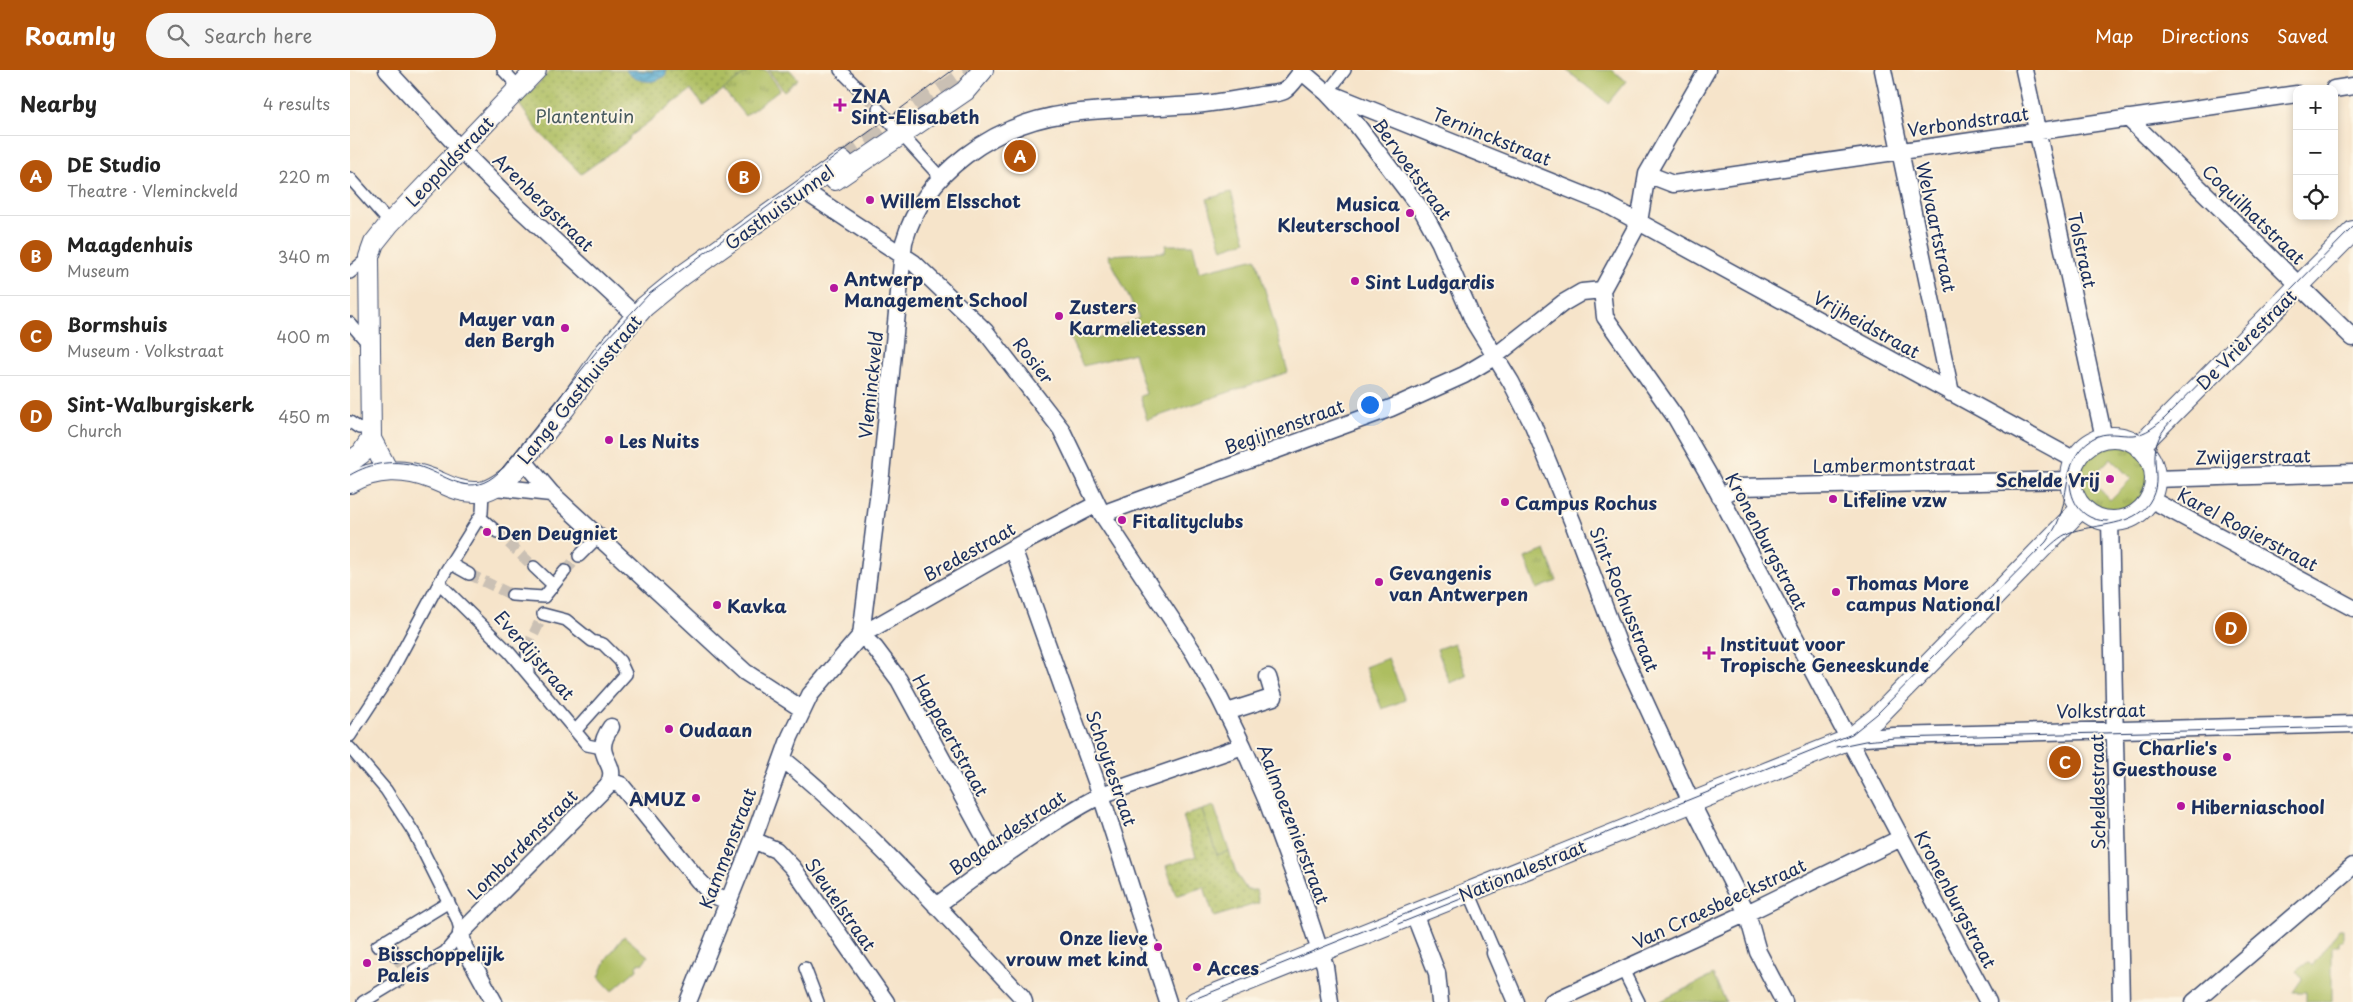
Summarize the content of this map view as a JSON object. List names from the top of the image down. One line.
{"streets":{"street":["Verbondstraat","Terninckstraat","Leopoldstraat","Bervoetstraat","Arenbergstraat","Gasthuistunnel","Coquilhatstraat","Welvaartstraat","Tolstraat","Vrijheidstraat","De Vrièrestraat","Rosier","Vleminckveld","Lange Gasthuisstraat","Begijnenstraat","Zwijgerstraat","Lambermontstraat","Karel Rogierstraat","Kronenburgstraat","Bredestraat","Sint-Rochusstraat","Everdijstraat","Volkstraat","Happaertstraat","Schoytestraat","Scheldestraat","Aalmoezenierstraat","Bogaardestraat","Lombardenstraat","Kammenstraat","Nationalestraat","Van Craesbeeckstraat","Sleutelstraat"]},"crossings":[["Verbondstraat","Coquilhatstraat"],["Verbondstraat","Welvaartstraat"],["Verbondstraat","Tolstraat"],["Terninckstraat","Bervoetstraat"],["Terninckstraat","Vrijheidstraat"],["Leopoldstraat","Arenbergstraat"],["Bervoetstraat","Begijnenstraat"],["Bervoetstraat","Sint-Rochusstraat"],["Arenbergstraat","Lange Gasthuisstraat"],["Gasthuistunnel","Lange Gasthuisstraat"],["Coquilhatstraat","De Vrièrestraat"],["Welvaartstraat","Vrijheidstraat"],["Tolstraat","Vrijheidstraat"],["Tolstraat","De Vrièrestraat"],["Tolstraat","Zwijgerstraat"],["Tolstraat","Lambermontstraat"],["Tolstraat","Karel Rogierstraat"],["Tolstraat","Scheldestraat"],["Tolstraat","Nationalestraat"],["Vrijheidstraat","De Vrièrestraat"],["Vrijheidstraat","Zwijgerstraat"],["Vrijheidstraat","Lambermontstraat"],["Vrijheidstraat","Karel Rogierstraat"],["Vrijheidstraat","Scheldestraat"],["Vrijheidstraat","Nationalestraat"],["De Vrièrestraat","Zwijgerstraat"],["De Vrièrestraat","Lambermontstraat"],["De Vrièrestraat","Karel Rogierstraat"],["De Vrièrestraat","Scheldestraat"],["De Vrièrestraat","Nationalestraat"],["Rosier","Vleminckveld"],["Rosier","Lange Gasthuisstraat"],["Rosier","Begijnenstraat"],["Rosier","Bredestraat"],["Rosier","Aalmoezenierstraat"],["Vleminckveld","Bredestraat"],["Vleminckveld","Happaertstraat"],["Vleminckveld","Kammenstraat"],["Begijnenstraat","Kronenburgstraat"],["Begijnenstraat","Bredestraat"],["Begijnenstraat","Sint-Rochusstraat"],["Begijnenstraat","Aalmoezenierstraat"],["Zwijgerstraat","Lambermontstraat"],["Zwijgerstraat","Karel Rogierstraat"],["Zwijgerstraat","Scheldestraat"],["Zwijgerstraat","Nationalestraat"],["Lambermontstraat","Karel Rogierstraat"],["Lambermontstraat","Kronenburgstraat"],["Lambermontstraat","Scheldestraat"],["Lambermontstraat","Nationalestraat"],["Karel Rogierstraat","Scheldestraat"],["Karel Rogierstraat","Nationalestraat"],["Kronenburgstraat","Volkstraat"],["Kronenburgstraat","Nationalestraat"],["Kronenburgstraat","Van Craesbeeckstraat"],["Bredestraat","Happaertstraat"],["Bredestraat","Schoytestraat"],["Bredestraat","Aalmoezenierstraat"],["Bredestraat","Kammenstraat"],["Sint-Rochusstraat","Nationalestraat"],["Sint-Rochusstraat","Van Craesbeeckstraat"],["Volkstraat","Scheldestraat"],["Volkstraat","Nationalestraat"],["Happaertstraat","Bogaardestraat"],["Happaertstraat","Kammenstraat"],["Schoytestraat","Bogaardestraat"],["Scheldestraat","Nationalestraat"],["Aalmoezenierstraat","Bogaardestraat"],["Aalmoezenierstraat","Nationalestraat"],["Kammenstraat","Sleutelstraat"]],"parks":["Plantentuin"],"places":{"health":["ZNA Sint-Elisabeth","Instituut voor Tropische Geneeskunde"],"other":["Willem Elsschot","Musica Kleuterschool","Sint Ludgardis","Antwerp Management School","Zusters Karmelietessen","Mayer van den Bergh","Les Nuits","Schelde Vrij","Lifeline vzw","Campus Rochus","Fitalityclubs","Den Deugniet","Gevangenis van Antwerpen","Thomas More campus National","Kavka","Oudaan","Charlie's Guesthouse","AMUZ","Hiberniaschool","Onze lieve vrouw met kind","Bisschoppelijk Paleis","Acces"]},"page":{"header":"Roamly","search":"Search here","nav":["Map","Directions","Saved"],"heading":["Nearby","4 results"],"map_buttons":["+","−"],"list":[{"mark":"A","name":"DE Studio","note":"Theatre · Vleminckveld","value":"220 m"},{"mark":"B","name":"Maagdenhuis","note":"Museum","value":"340 m"},{"mark":"C","name":"Bormshuis","note":"Museum · Volkstraat","value":"400 m"},{"mark":"D","name":"Sint-Walburgiskerk","note":"Church","value":"450 m"}],"pins":["A","B","D","C"]}}
